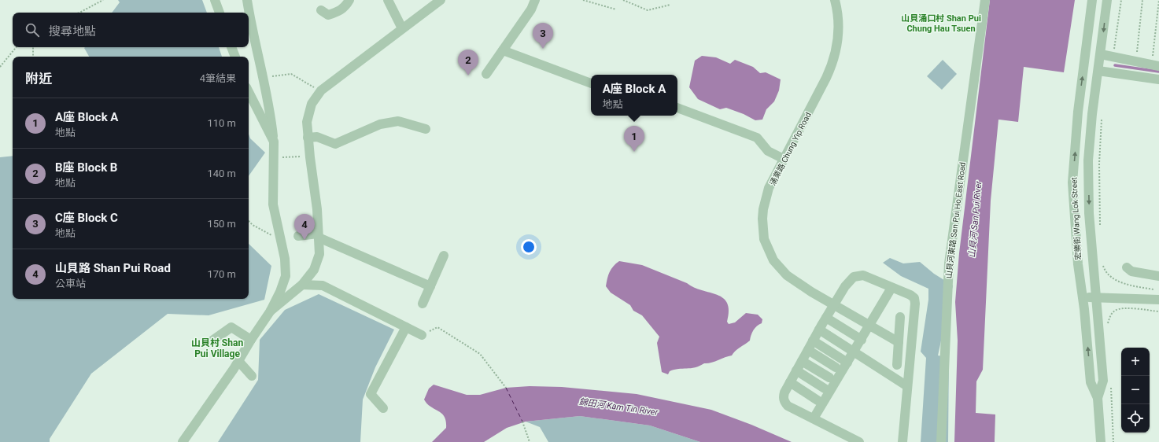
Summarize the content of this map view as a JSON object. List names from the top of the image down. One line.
{"streets":{"street":["涌業路 Chung Yip Road","宏樂街 Wang Lok Street","山貝河東路 San Pui Ho East Road"]},"districts":["山貝涌口村 Shan Pui Chung Hau Tsuen","山貝村 Shan Pui Village"],"water":["山貝河 San Pui River","錦田河 Kam Tin River"],"page":{"search":"搜尋地點","pins":["3","2","1","4"],"heading":["附近","4筆結果"],"popup":["A座 Block A","地點"],"list":[{"mark":"1","name":"A座 Block A","note":"地點","value":"110 m"},{"mark":"2","name":"B座 Block B","note":"地點","value":"140 m"},{"mark":"3","name":"C座 Block C","note":"地點","value":"150 m"},{"mark":"4","name":"山貝路 Shan Pui Road","note":"公車站","value":"170 m"}],"map_buttons":["+","−"]}}
